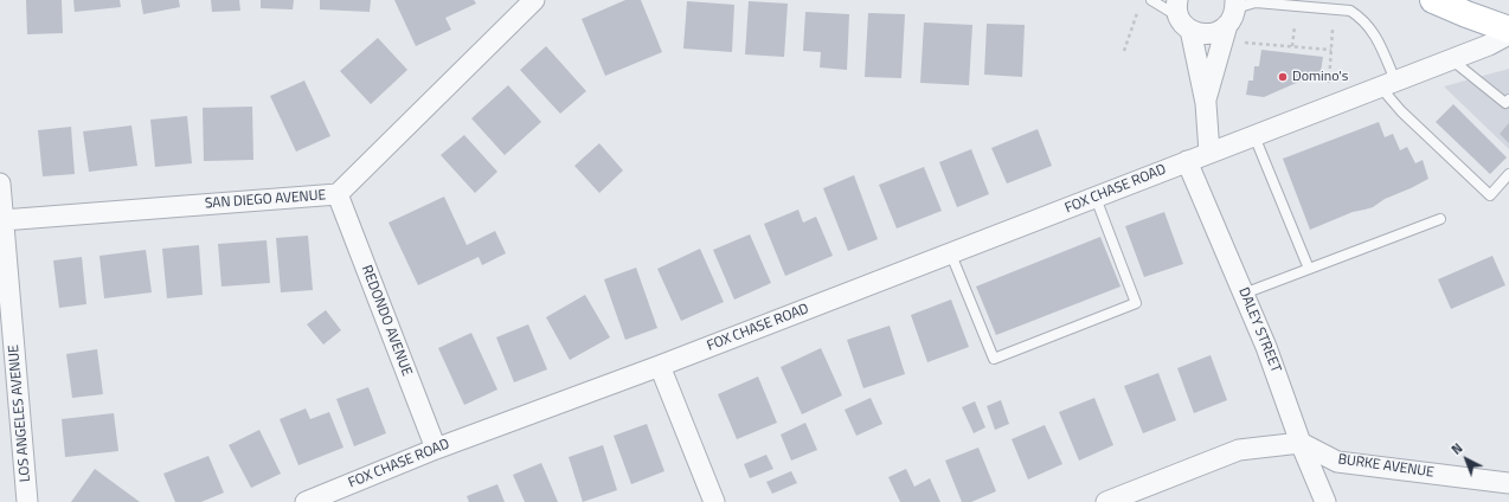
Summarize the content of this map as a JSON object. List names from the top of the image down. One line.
{"streets":{"street":["FOX CHASE ROAD","SAN DIEGO AVENUE","REDONDO AVENUE","DALEY STREET","LOS ANGELES AVENUE","BURKE AVENUE"]},"crossings":[["FOX CHASE ROAD","REDONDO AVENUE"],["FOX CHASE ROAD","DALEY STREET"],["SAN DIEGO AVENUE","REDONDO AVENUE"],["SAN DIEGO AVENUE","LOS ANGELES AVENUE"],["DALEY STREET","BURKE AVENUE"]],"places":["Domino's"],"north":"top left"}
